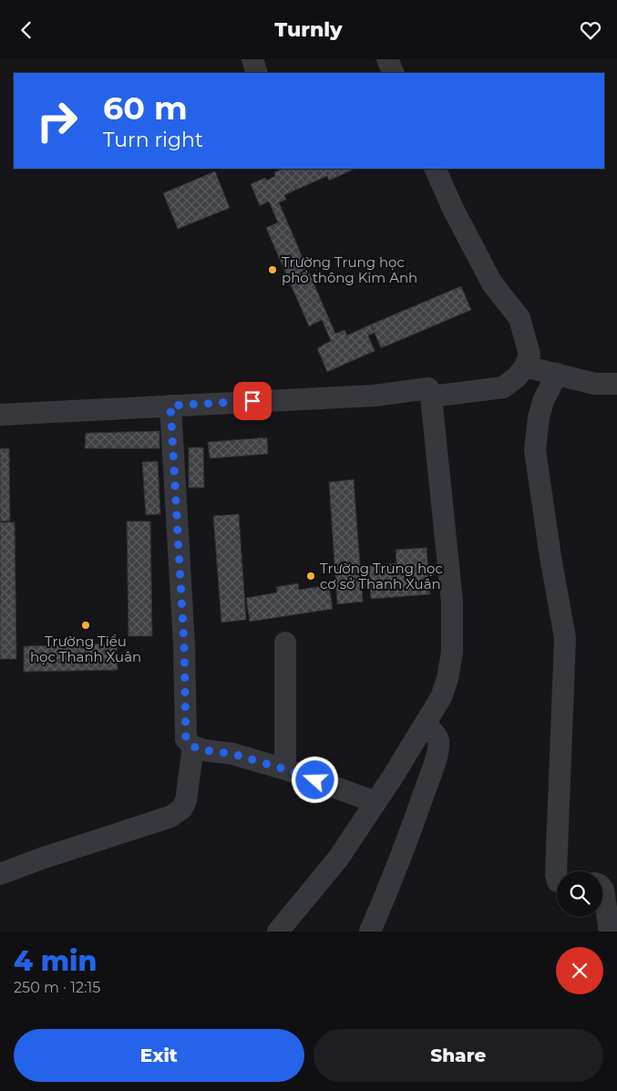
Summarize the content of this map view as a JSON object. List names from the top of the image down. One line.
{"places":["Trường Trung học phổ thông Kim Anh","Trường Trung học cơ sở Thanh Xuân","Trường Tiểu học Thanh Xuân"],"page":{"header":"Turnly","turn":["60 m","Turn right"],"heading":["4 min","250 m · 12:15"],"buttons":["Exit","Share"]}}
